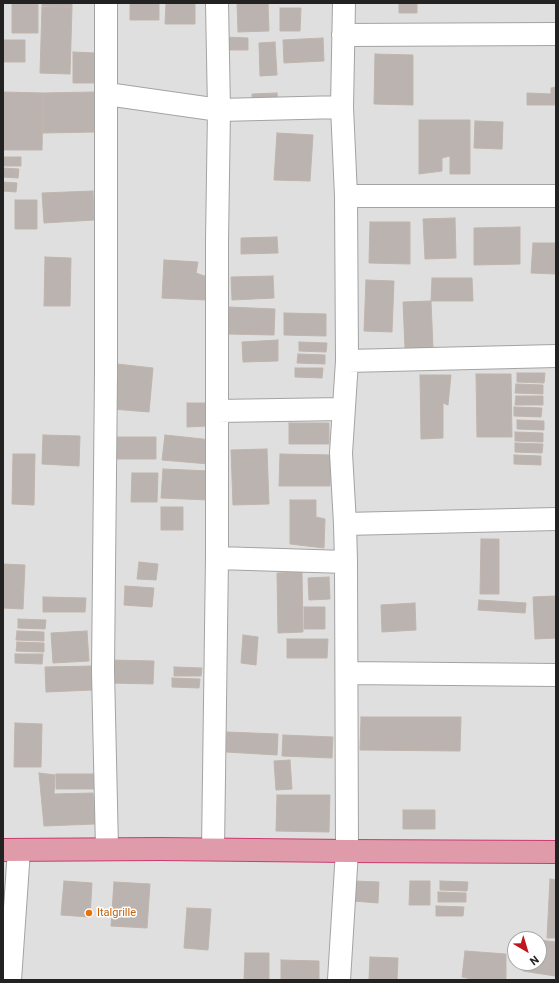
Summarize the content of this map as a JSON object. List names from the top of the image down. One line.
{"places":["Italgrille"],"north":"bottom right"}
